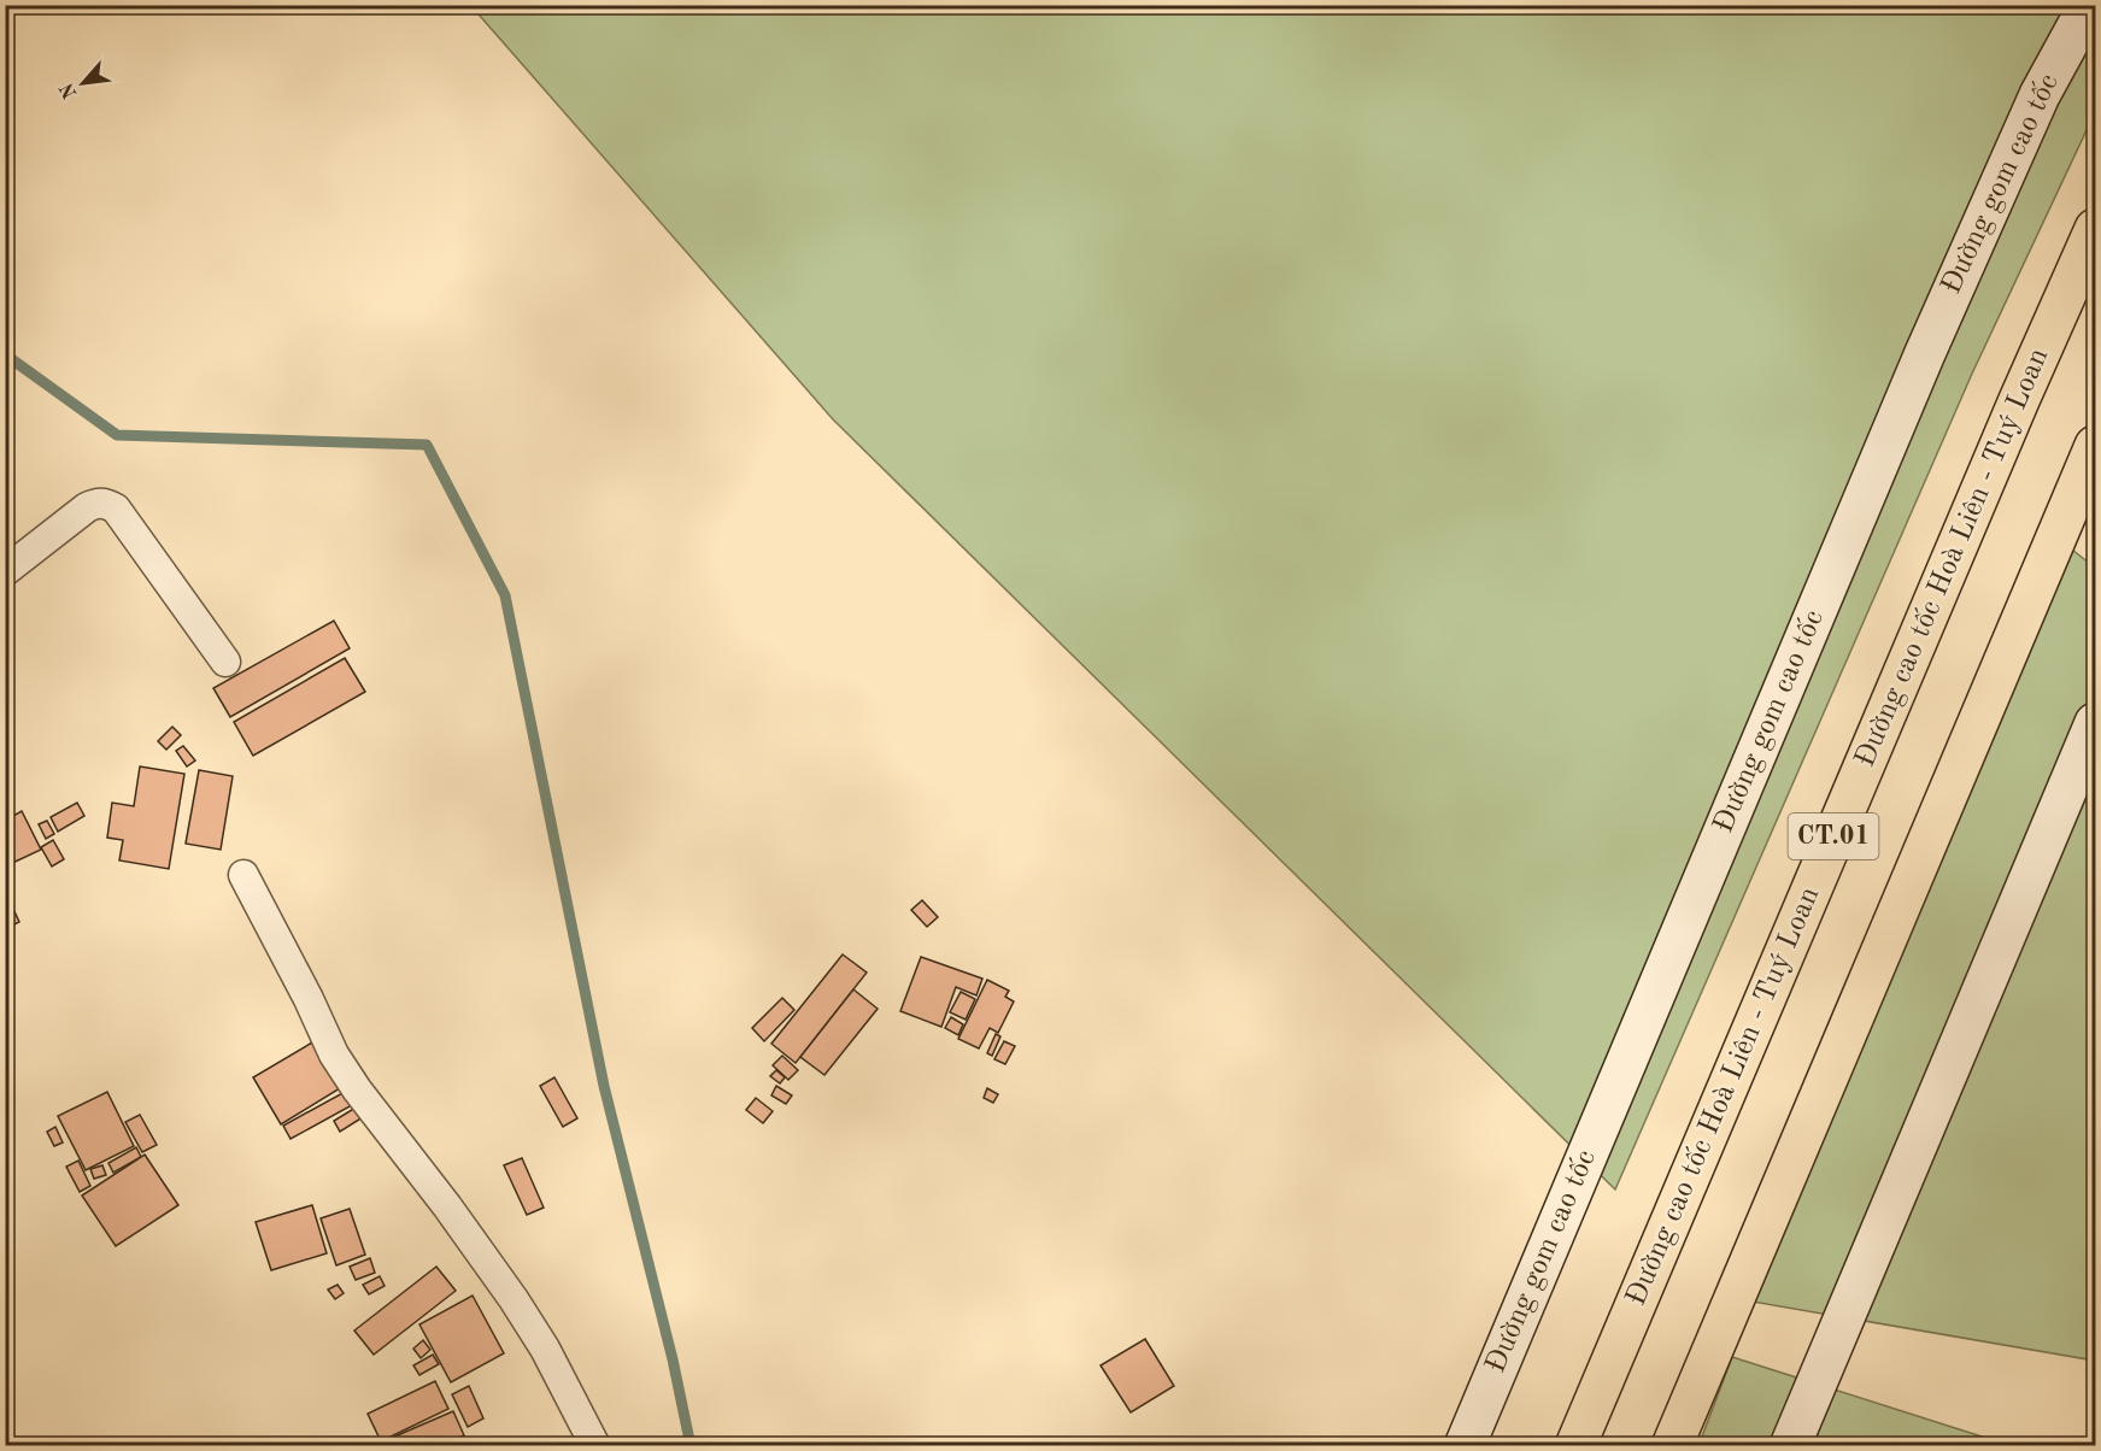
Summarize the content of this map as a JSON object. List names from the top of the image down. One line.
{"streets":{"highway":["Đường cao tốc Hoà Liên - Tuý Loan","CT.01"],"main road":["Đường gom cao tốc"]},"north":"bottom left"}
